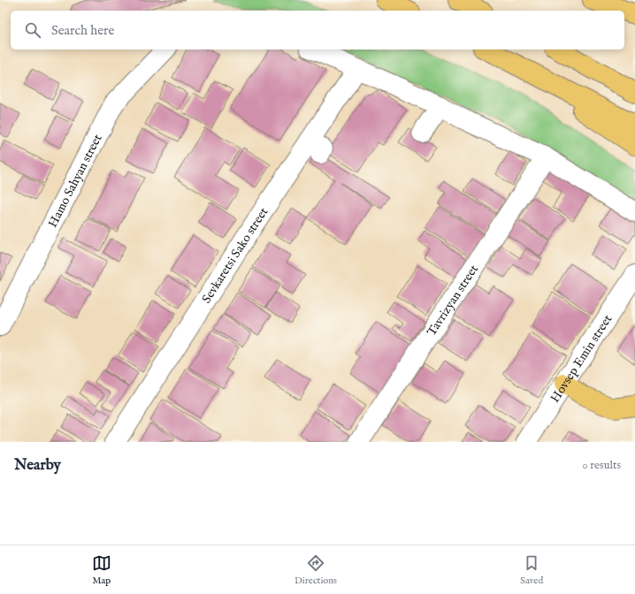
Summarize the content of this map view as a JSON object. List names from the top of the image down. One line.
{"streets":{"street":["Hamo Sahyan street","Sevkaretsi Sako street","Tavrizyan street","Hovsep Emin street"]},"page":{"search":"Search here","heading":["Nearby","0 results"],"nav":["Map","Directions","Saved"]}}
